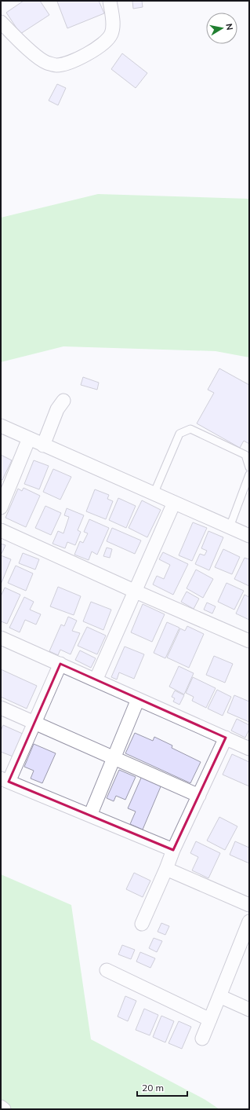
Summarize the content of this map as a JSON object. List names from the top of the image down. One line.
{"scale_bar":"20 m","north":"right"}
